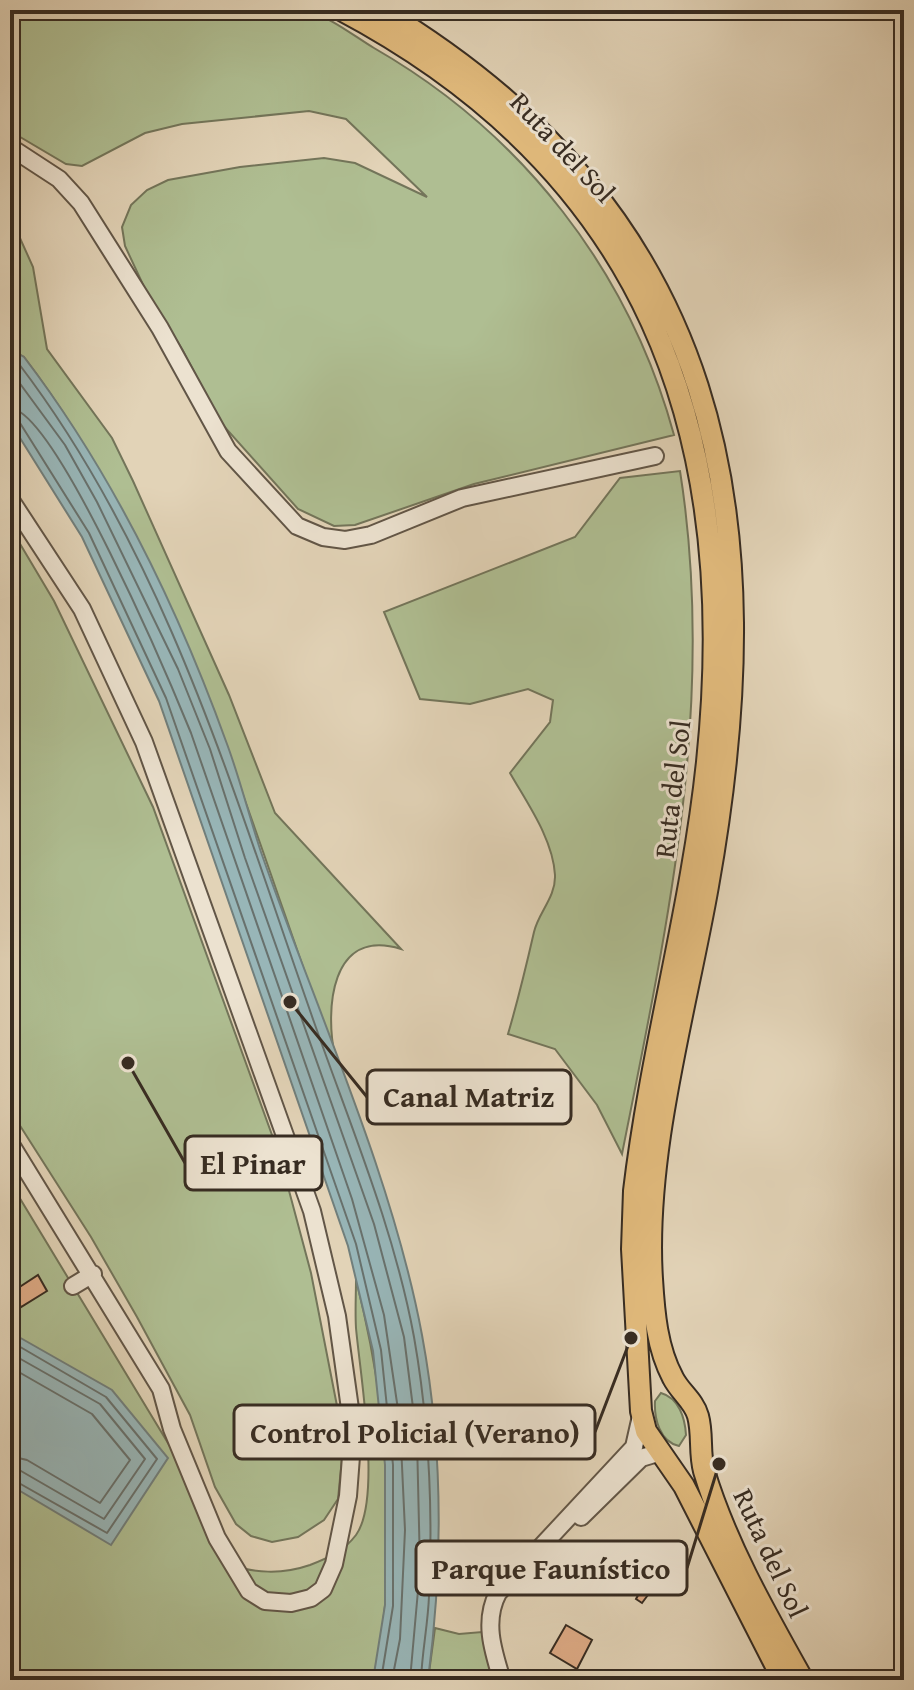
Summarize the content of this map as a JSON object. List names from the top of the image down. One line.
{"streets":{"main road":["Ruta del Sol"]},"places":["Canal Matriz","El Pinar","Control Policial (Verano)","Parque Faunístico"]}
